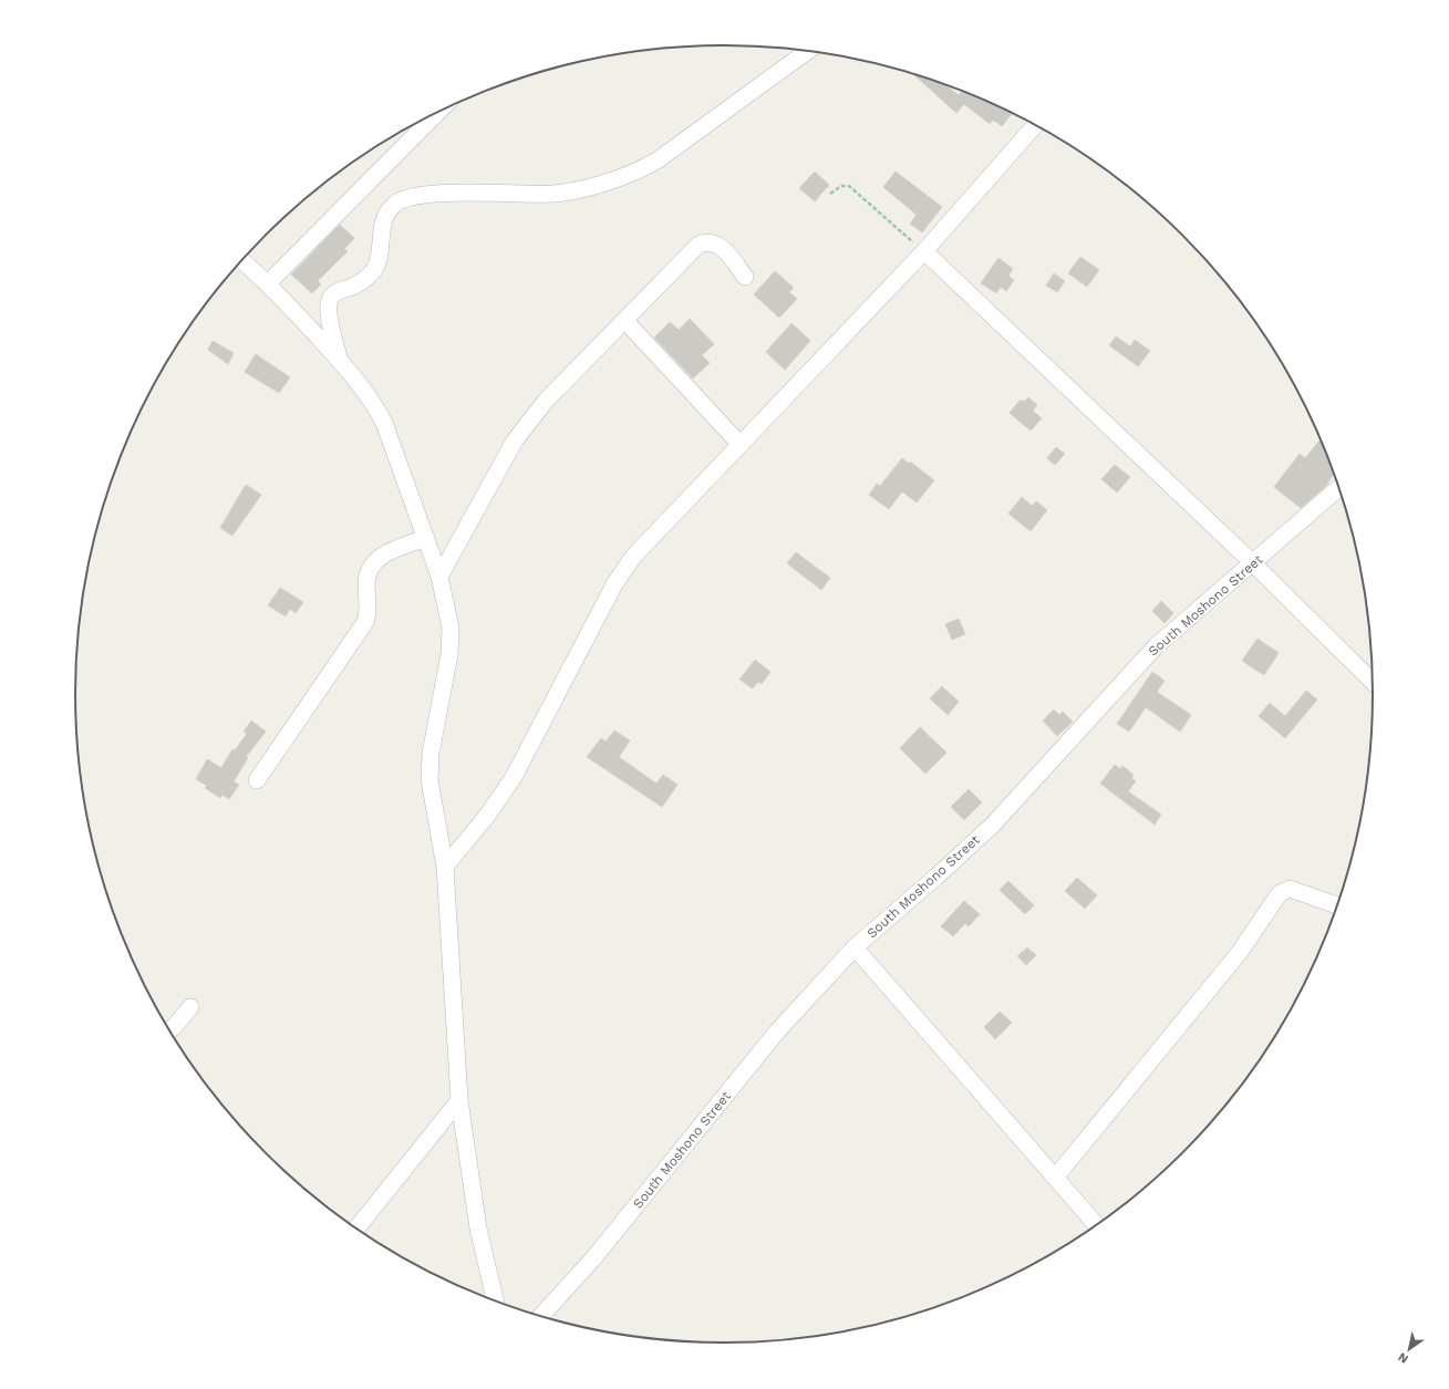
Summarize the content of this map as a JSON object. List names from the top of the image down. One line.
{"streets":{"street":["South Moshono Street"]},"north":"bottom left"}
